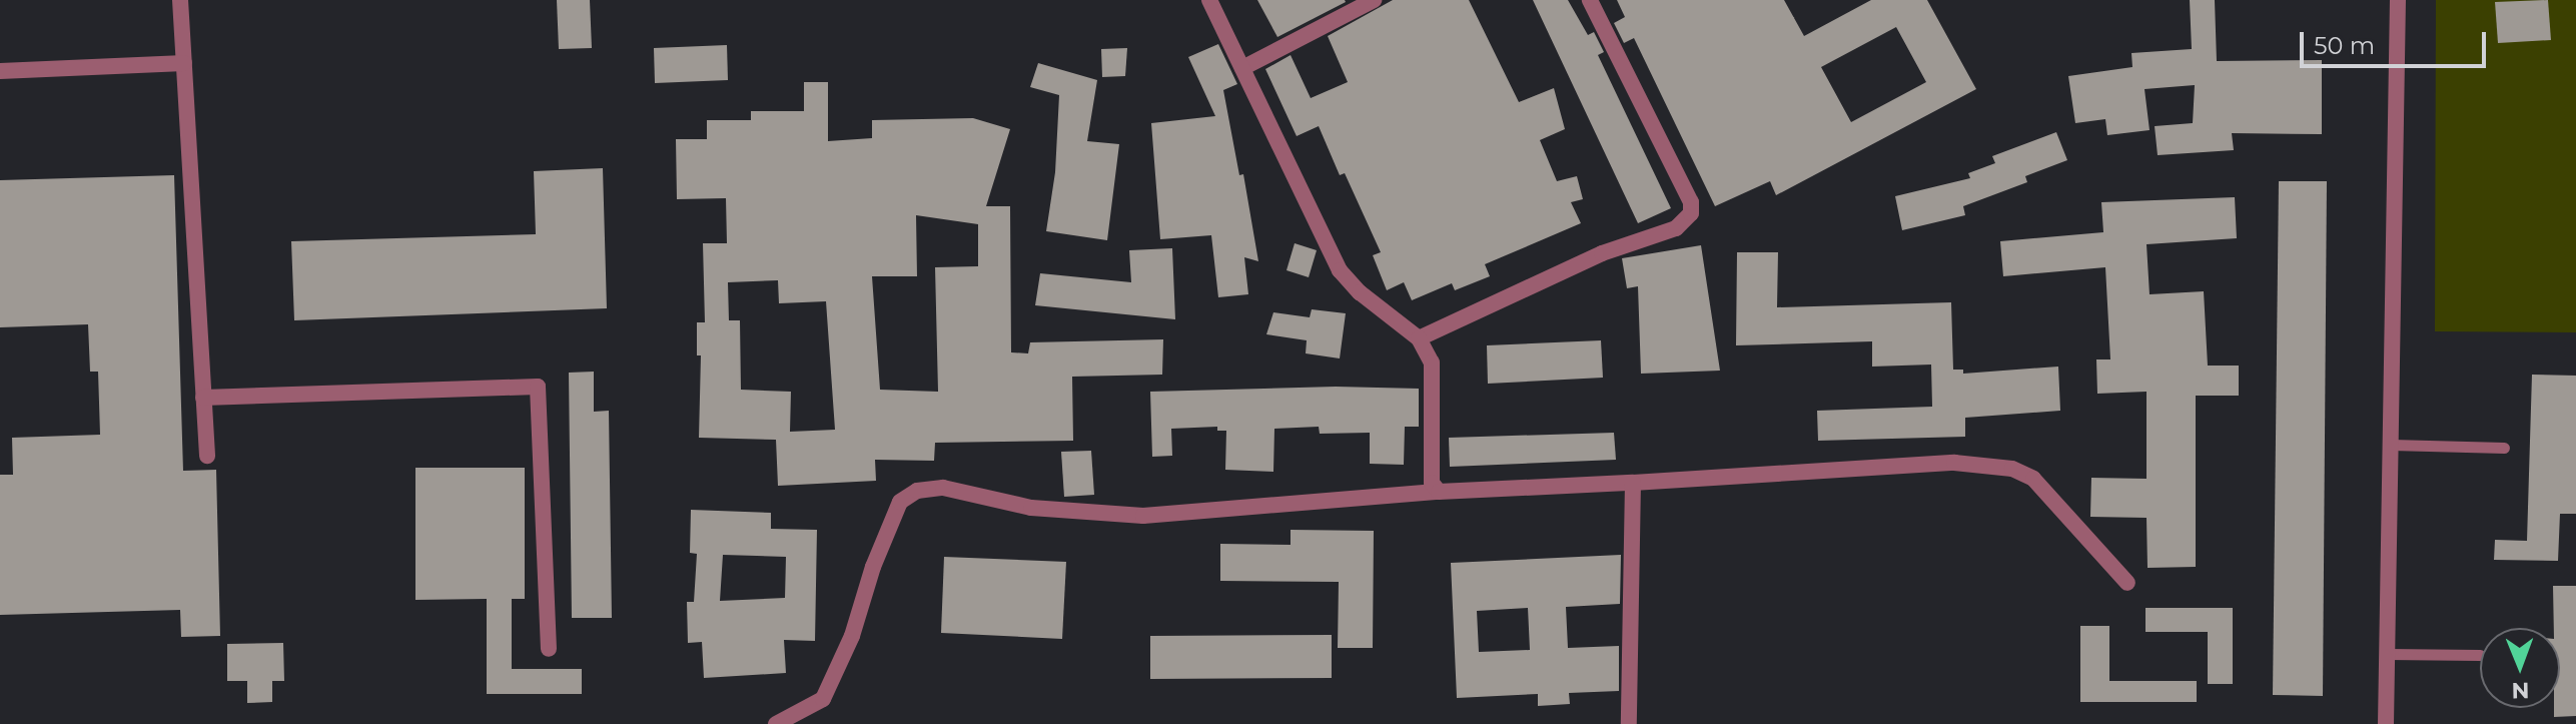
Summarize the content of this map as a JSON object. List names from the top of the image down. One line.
{"scale_bar":"50 m","north":"bottom"}
